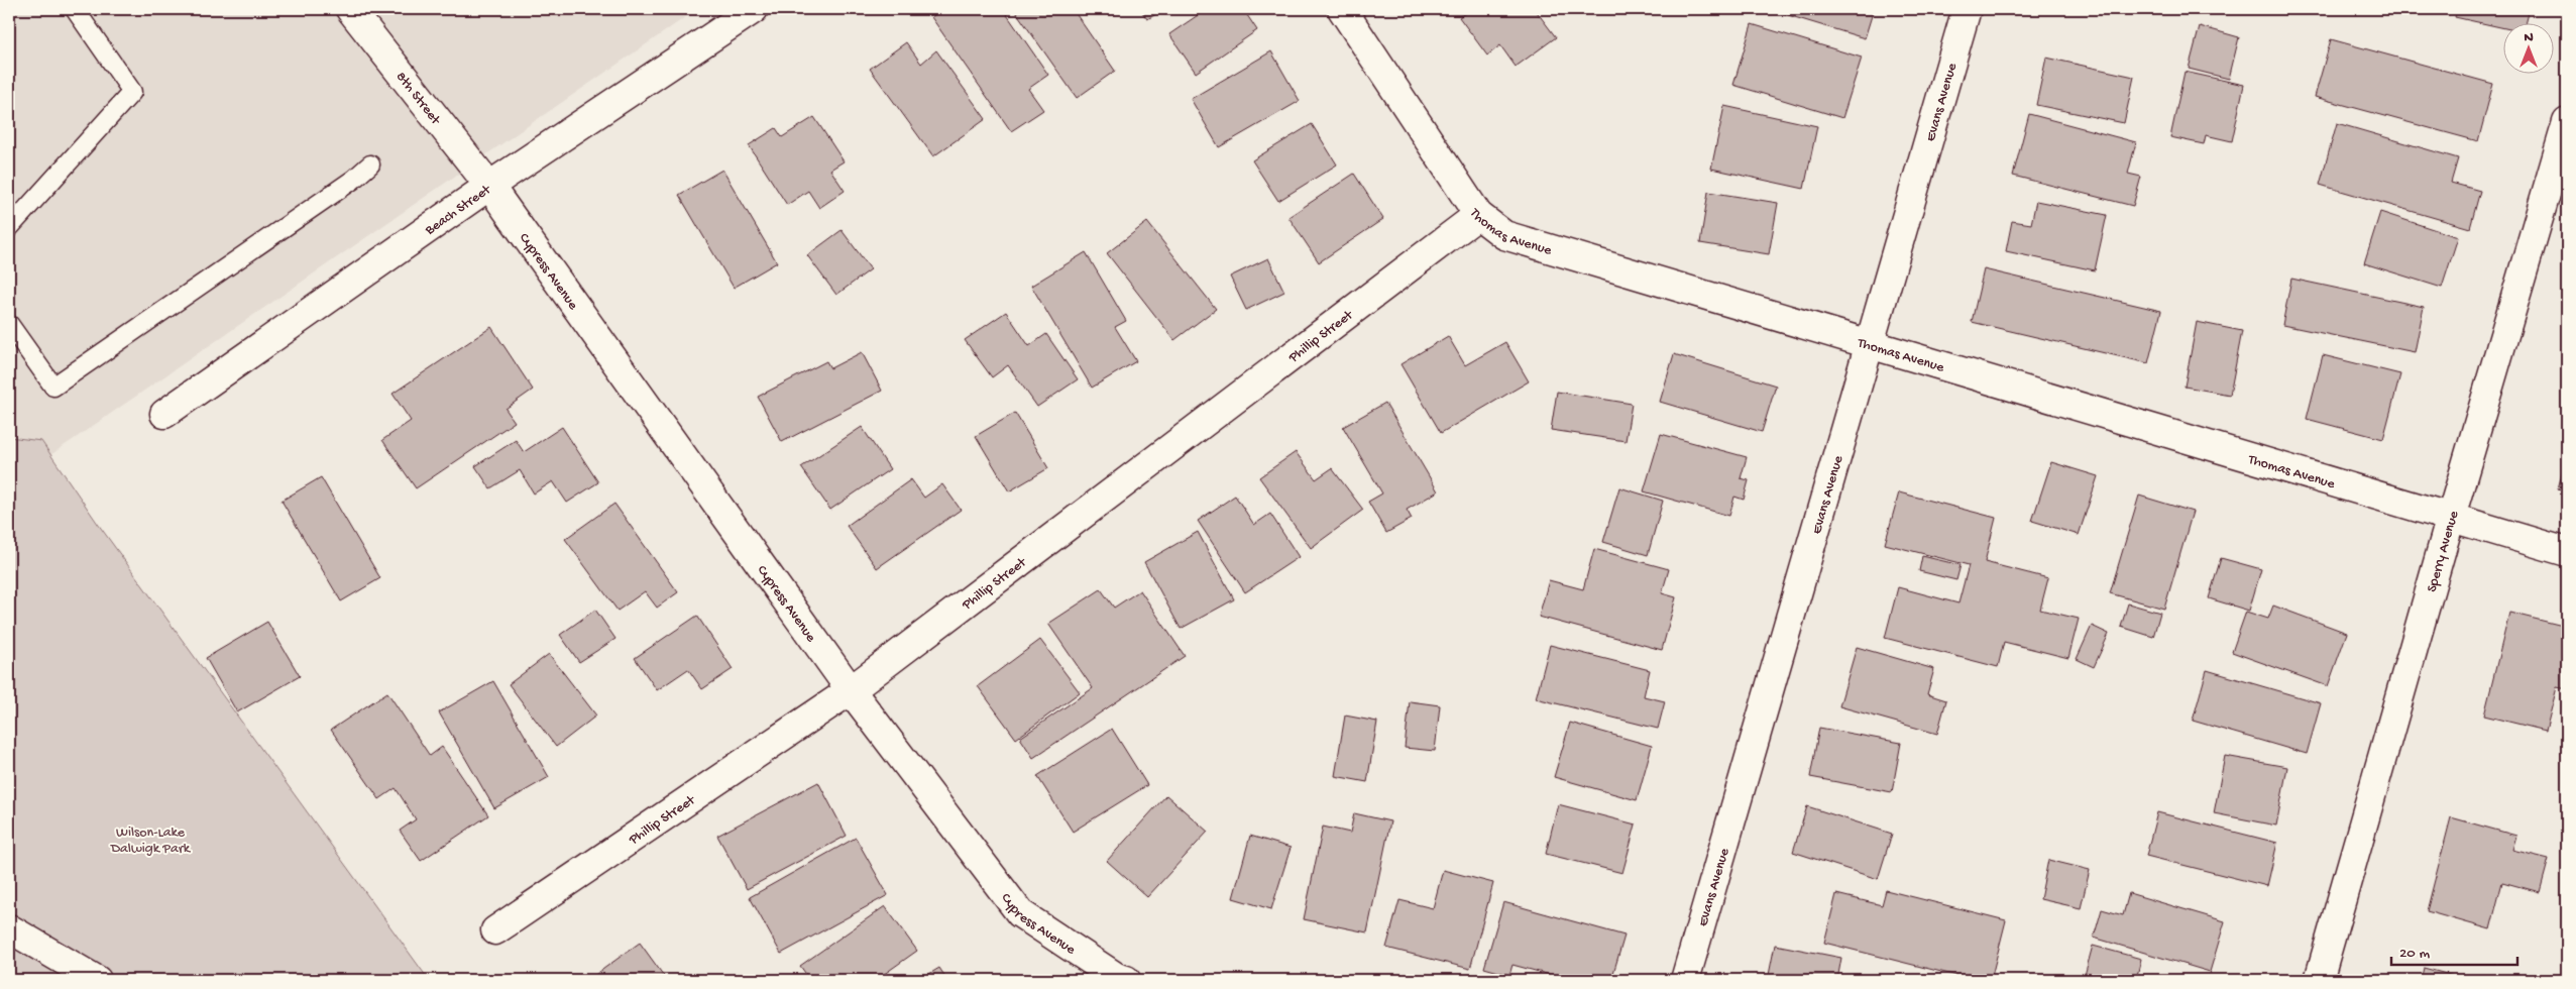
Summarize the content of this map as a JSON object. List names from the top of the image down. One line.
{"streets":{"street":["8th Street","Evans Avenue","Beach Street","Thomas Avenue","Cypress Avenue","Phillip Street","Sperry Avenue"]},"crossings":[["8th Street","Beach Street"],["8th Street","Cypress Avenue"],["Evans Avenue","Thomas Avenue"],["Beach Street","Cypress Avenue"],["Thomas Avenue","Phillip Street"],["Thomas Avenue","Sperry Avenue"],["Cypress Avenue","Phillip Street"]],"parks":["Wilson-Lake Dalwigk Park"],"scale_bar":"20 m","north":"top"}
